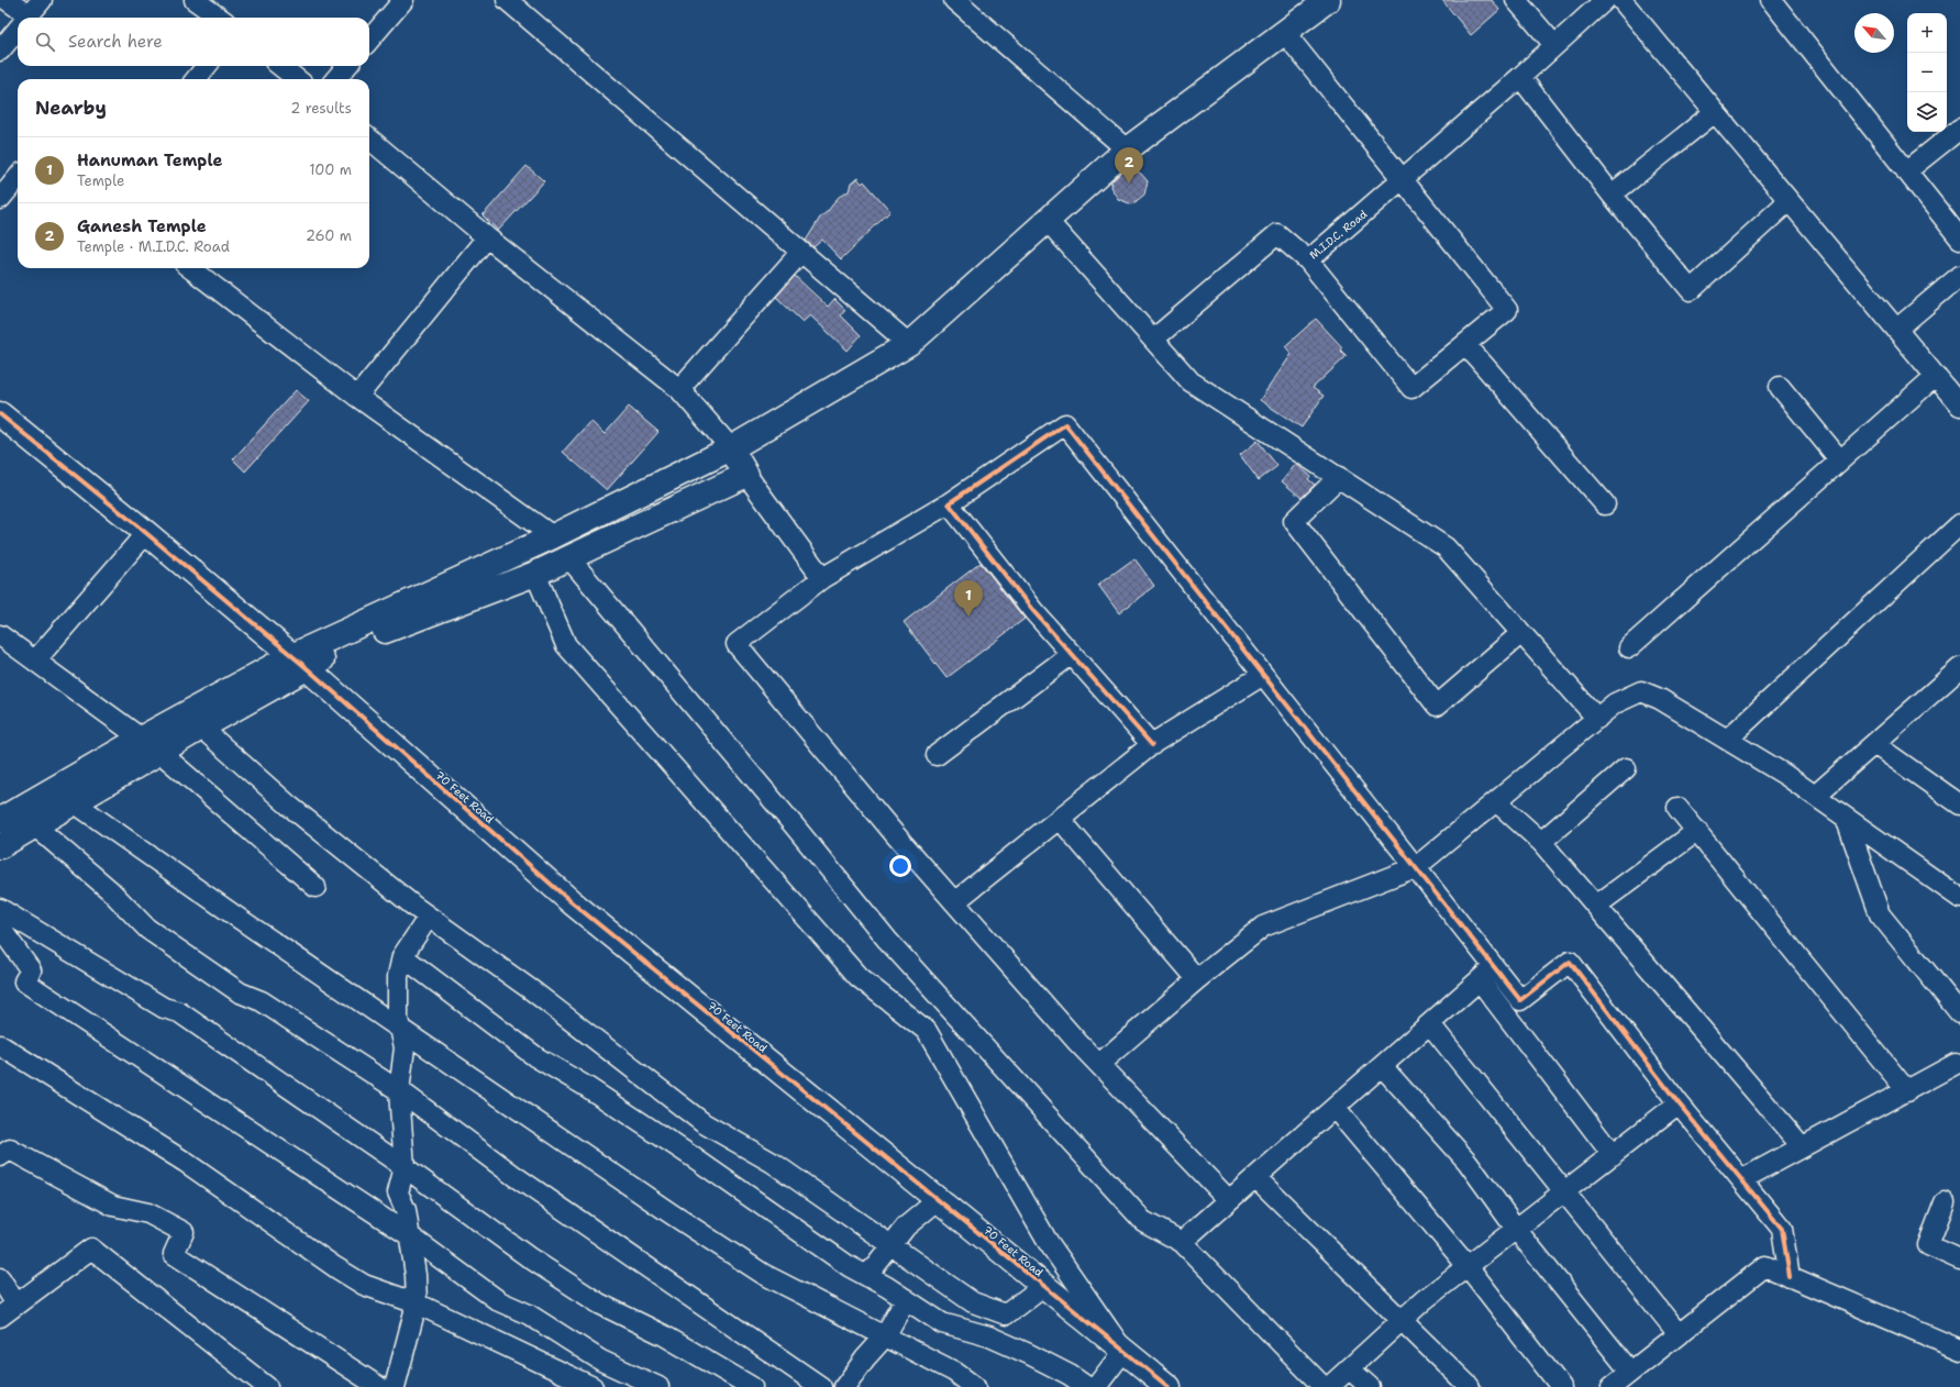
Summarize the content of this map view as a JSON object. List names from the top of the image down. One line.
{"streets":{"main road":["70 Feet Road"],"street":["M.I.D.C. Road"]},"north":"top left","page":{"map_buttons":["+","−"],"search":"Search here","heading":["Nearby","2 results"],"list":[{"mark":"1","name":"Hanuman Temple","note":"Temple","value":"100 m"},{"mark":"2","name":"Ganesh Temple","note":"Temple · M.I.D.C. Road","value":"260 m"}],"pins":["2","1"]}}
